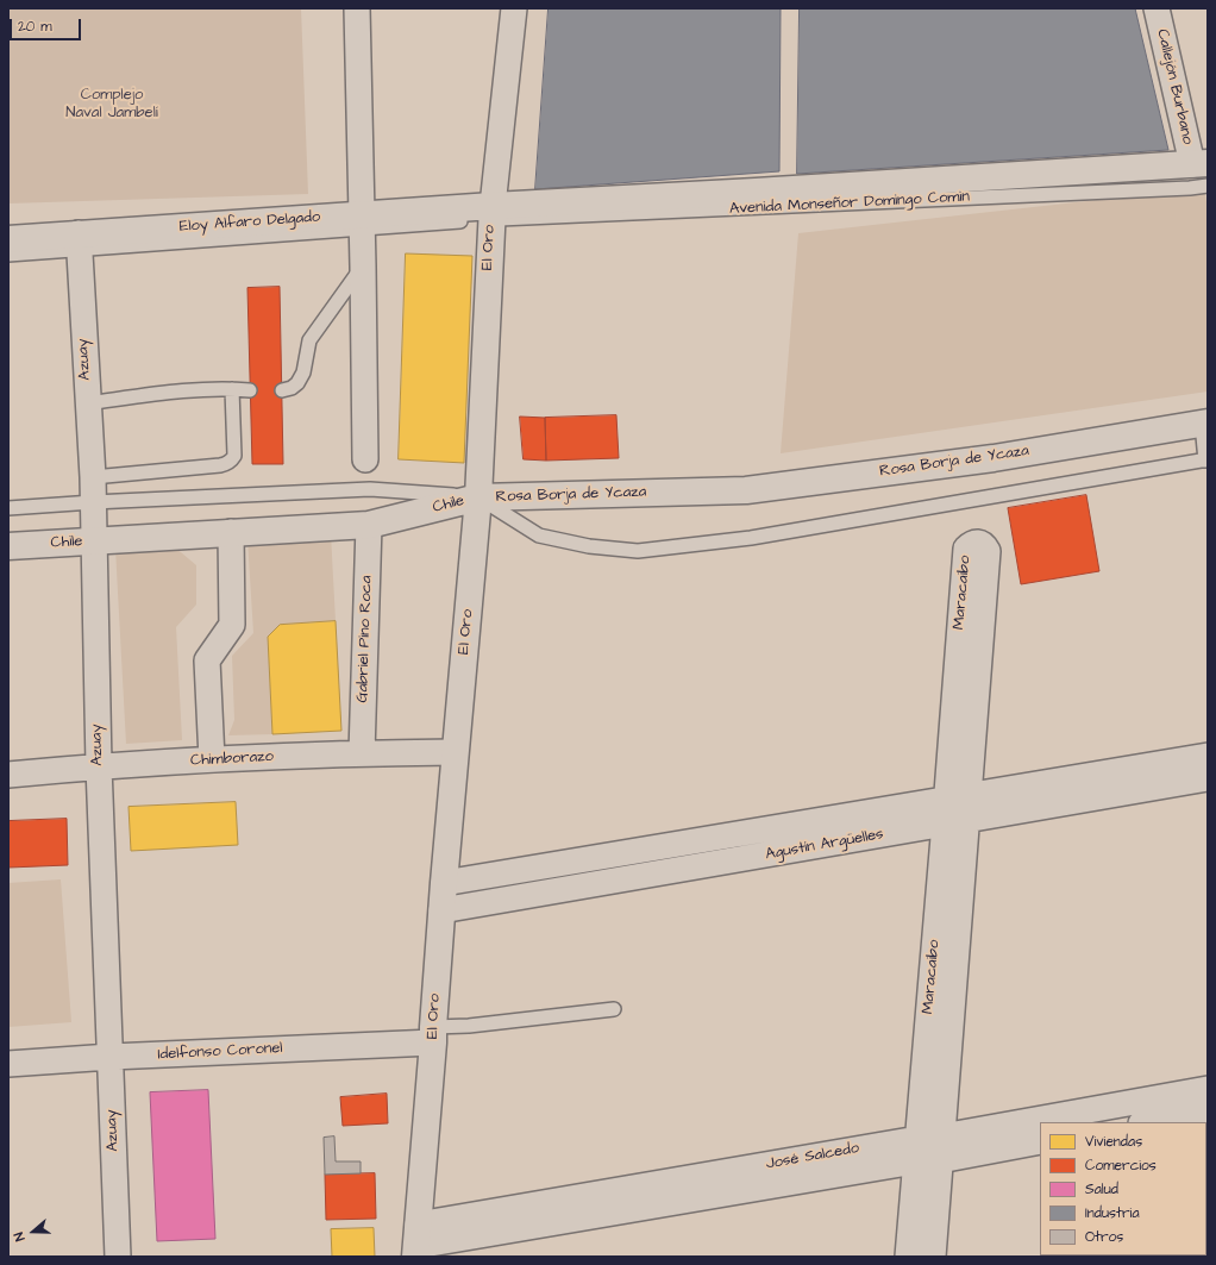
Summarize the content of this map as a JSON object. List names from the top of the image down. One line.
{"streets":{"main road":["Avenida Monseñor Domingo Comin","Eloy Alfaro Delgado","El Oro","Rosa Borja de Ycaza","Chile"],"street":["Callejón Burbano","Azuay","Maracaibo","Gabriel Pino Roca","Chimborazo","Agustín Argüelles","Idelfonso Coronel","José Salcedo"]},"crossings":[["Callejón Burbano","Avenida Monseñor Domingo Comin"],["Avenida Monseñor Domingo Comin","Eloy Alfaro Delgado"],["Avenida Monseñor Domingo Comin","El Oro"],["Eloy Alfaro Delgado","El Oro"],["Eloy Alfaro Delgado","Azuay"],["El Oro","Rosa Borja de Ycaza"],["El Oro","Chile"],["El Oro","Chimborazo"],["El Oro","Agustín Argüelles"],["El Oro","Idelfonso Coronel"],["El Oro","José Salcedo"],["Azuay","Chile"],["Azuay","Chimborazo"],["Azuay","Idelfonso Coronel"],["Rosa Borja de Ycaza","Chile"],["Chile","Gabriel Pino Roca"],["Maracaibo","Agustín Argüelles"],["Maracaibo","José Salcedo"],["Gabriel Pino Roca","Chimborazo"]],"parks":["Complejo Naval Jambelí"],"legend":["Viviendas","Comercios","Salud","Industria","Otros"],"scale_bar":"20 m","north":"left"}
